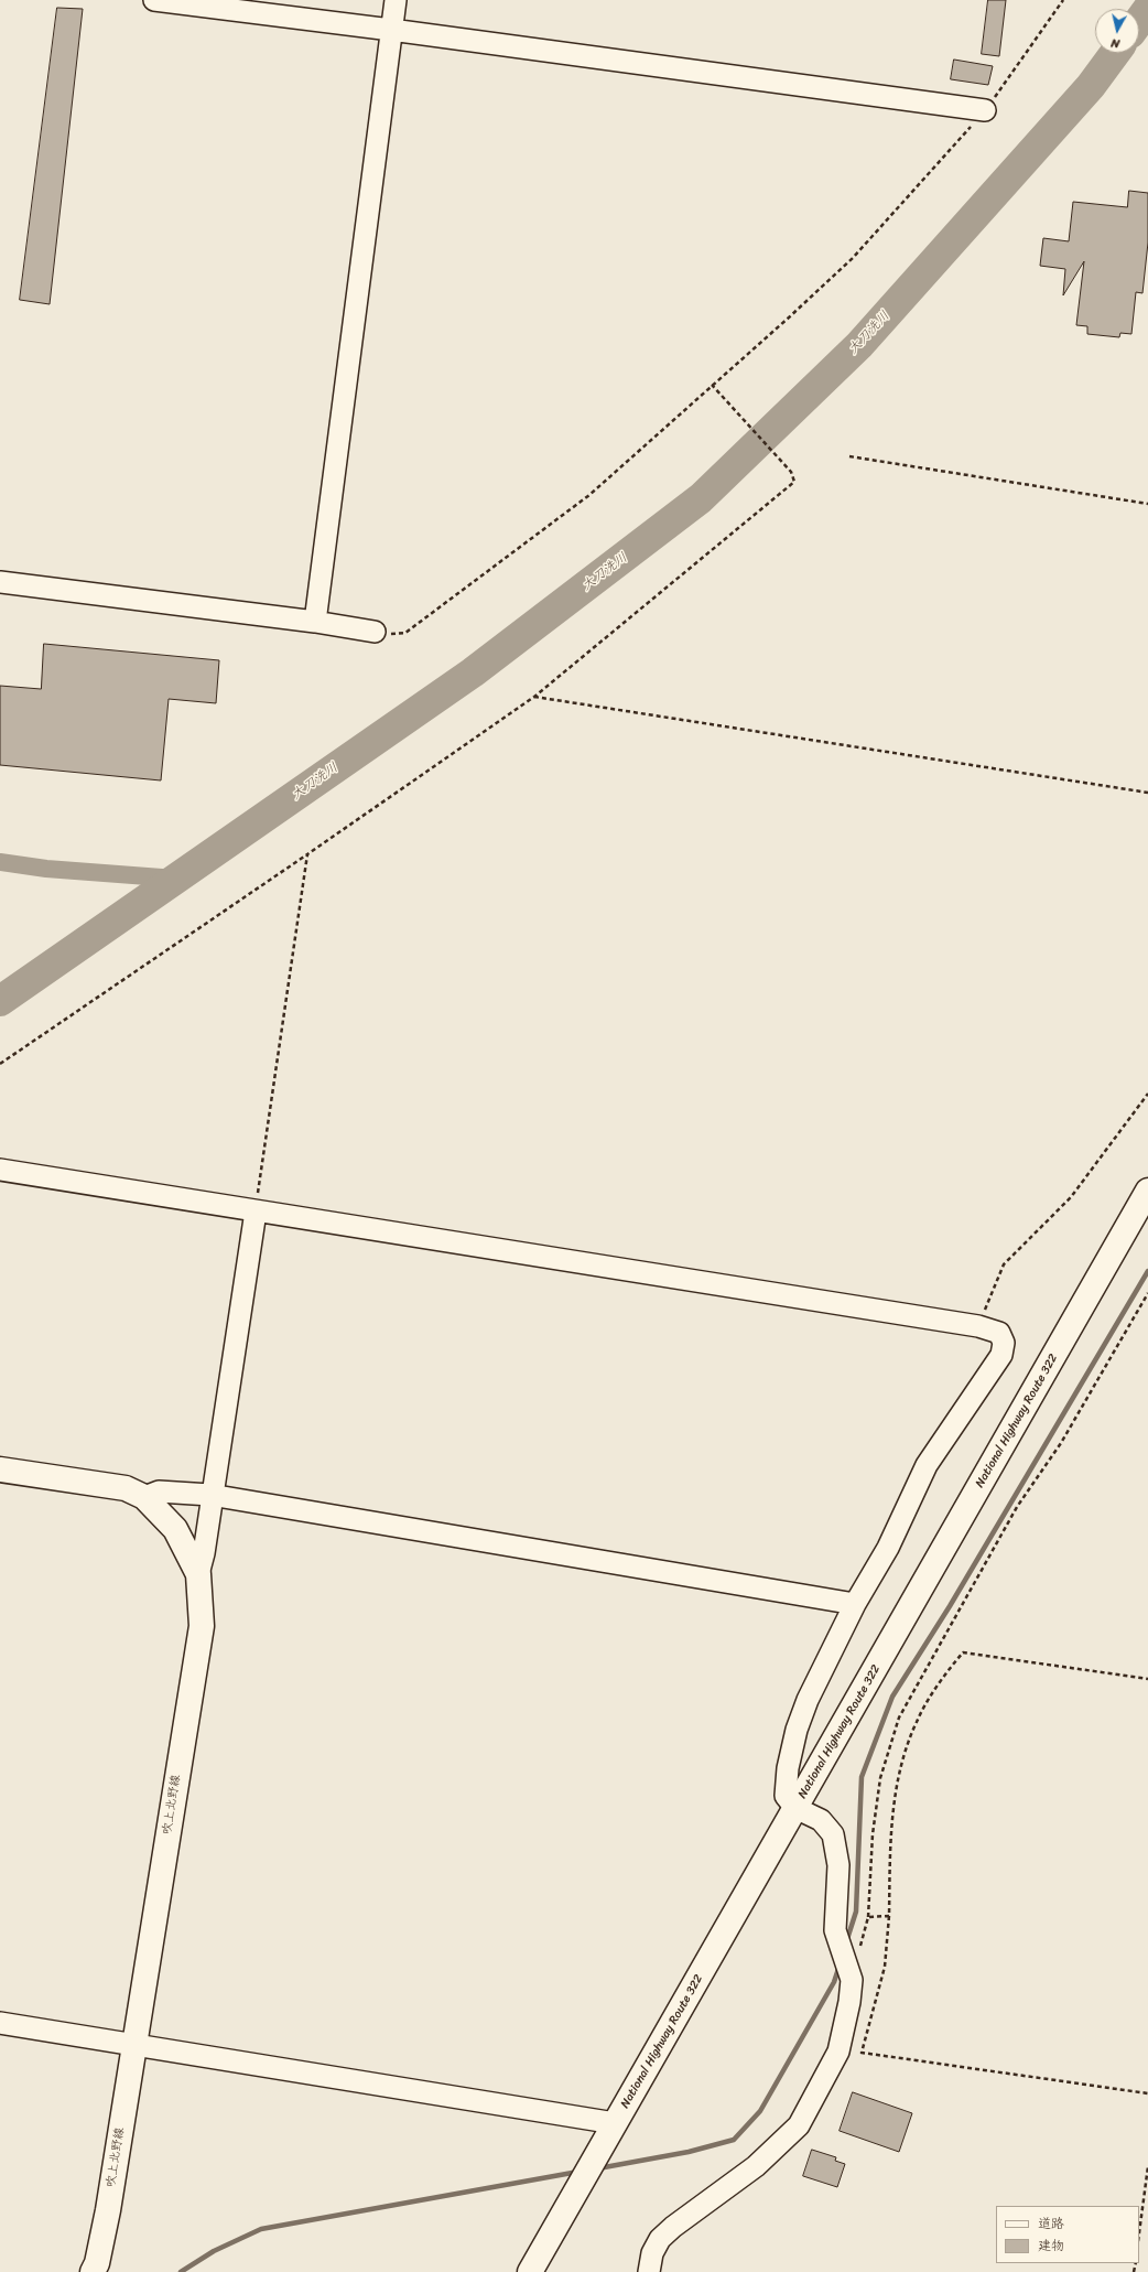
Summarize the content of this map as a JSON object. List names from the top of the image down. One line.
{"streets":{"main road":["National Highway Route 322","吹上北野線"]},"water":["大刀洗川"],"legend":["道路","建物"],"north":"bottom"}
